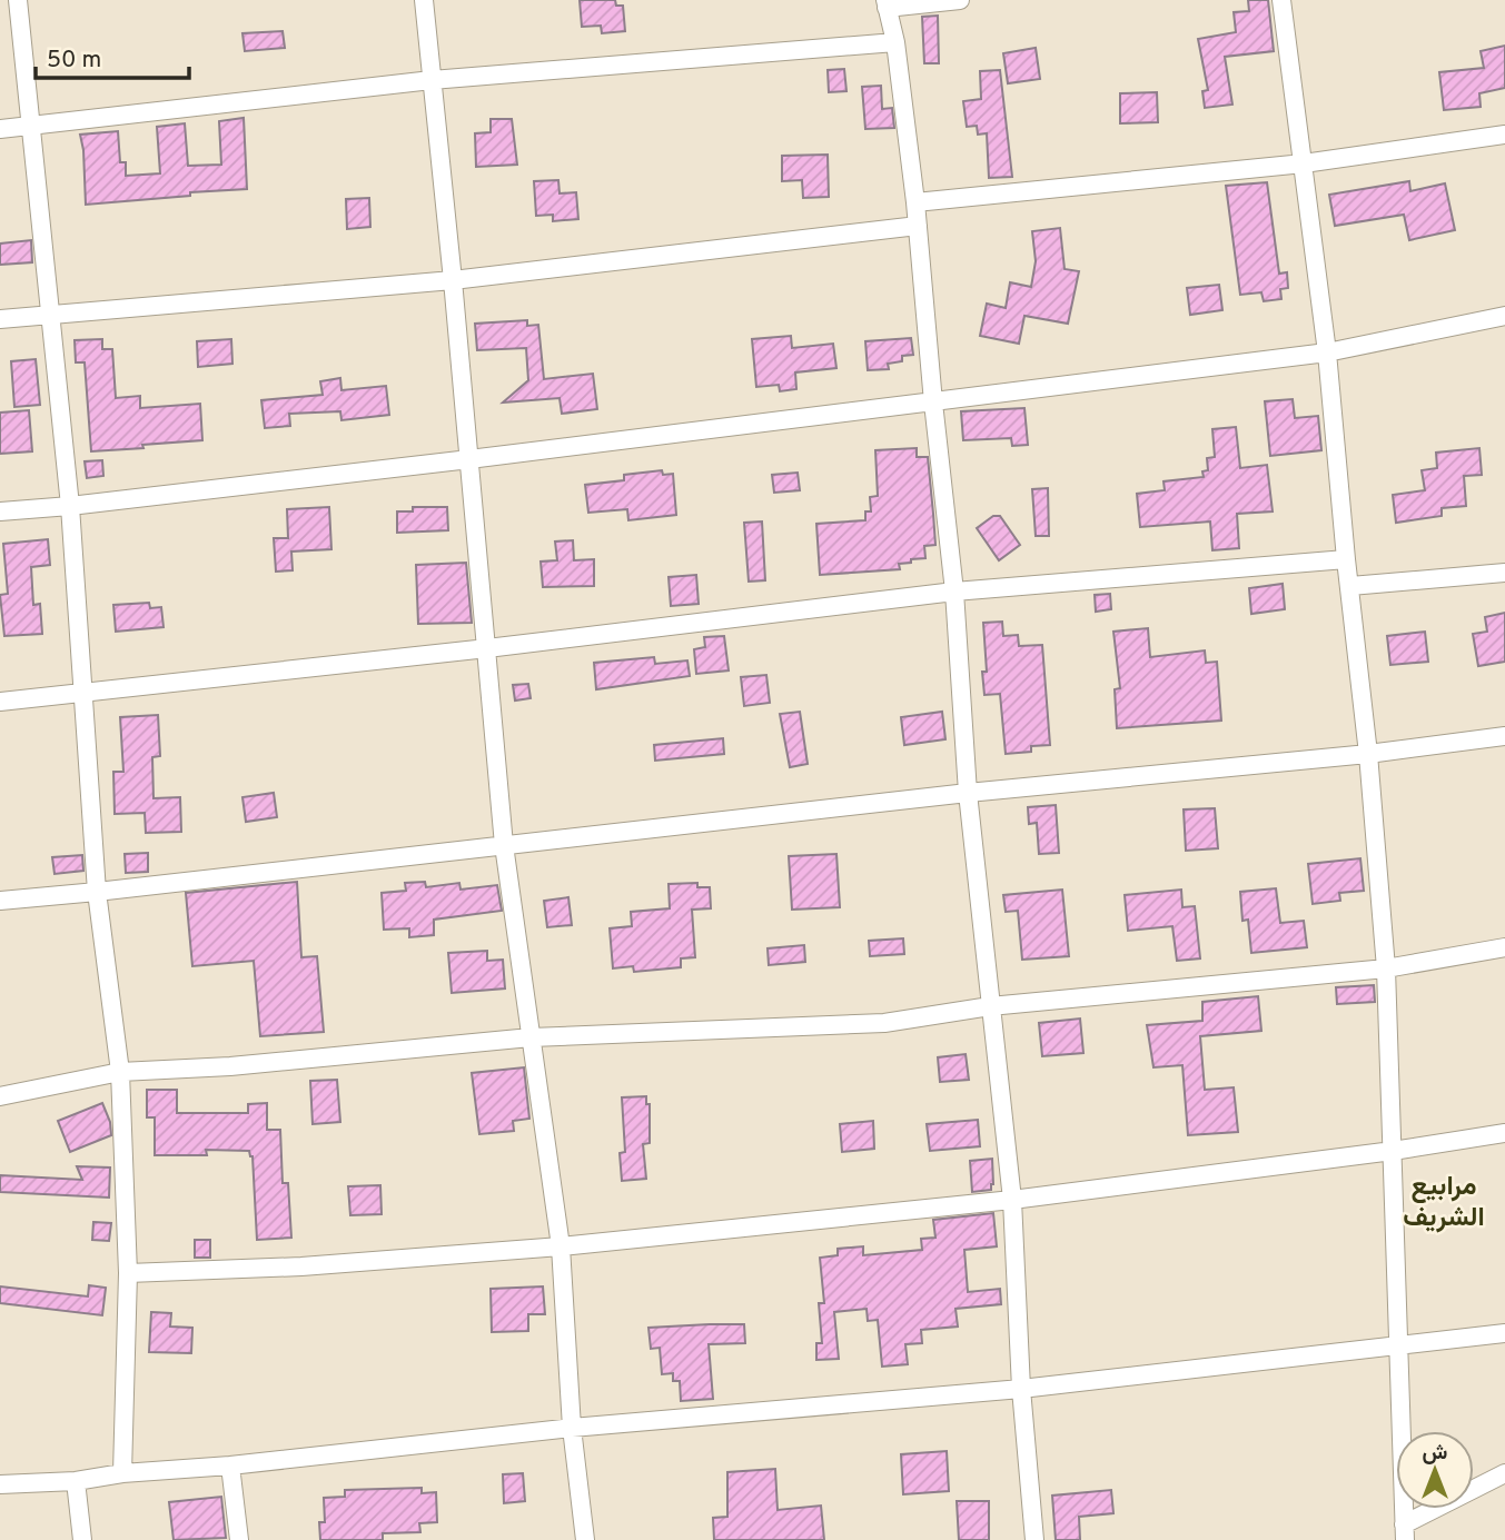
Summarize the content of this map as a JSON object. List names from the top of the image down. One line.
{"districts":["مرابيع الشريف"],"scale_bar":"50 m","north":"top"}
